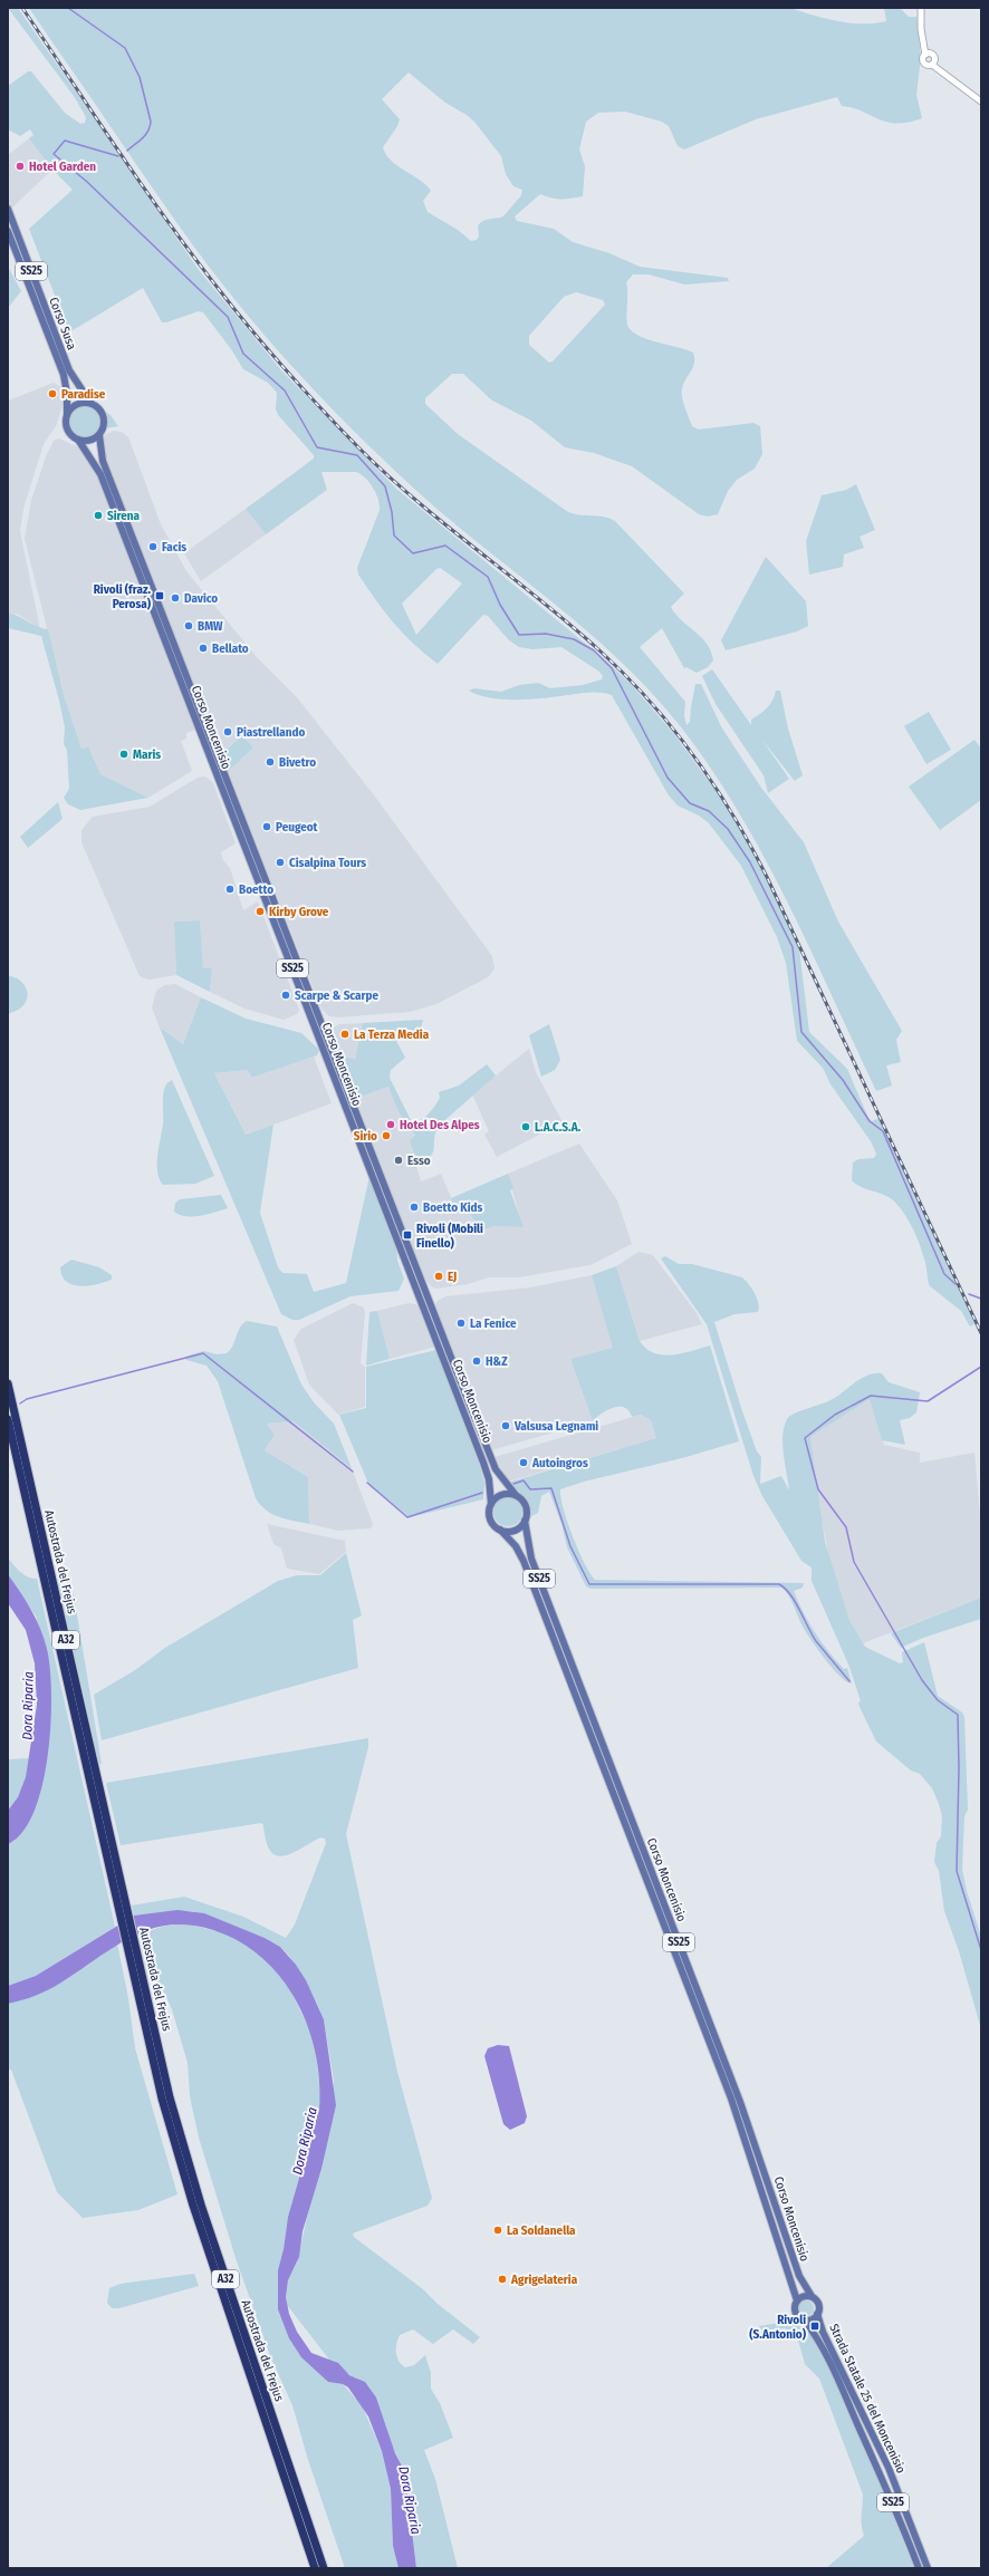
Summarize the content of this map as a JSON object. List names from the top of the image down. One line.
{"streets":{"highway":["Autostrada del Frejus","A32"],"main road":["SS25","Corso Susa","Corso Moncenisio","Strada Statale 25 del Moncenisio"]},"crossings":[["SS25","Corso Susa"],["SS25","Corso Moncenisio"],["SS25","Strada Statale 25 del Moncenisio"],["Corso Moncenisio","Strada Statale 25 del Moncenisio"]],"water":["Dora Riparia"],"places":{"other":["Hotel Garden","Paradise","Sirena","Facis","Davico","BMW","Bellato","Piastrellando","Maris","Bivetro","Peugeot","Cisalpina Tours","Boetto","Kirby Grove","Scarpe & Scarpe","La Terza Media","Hotel Des Alpes","L.A.C.S.A.","Sirio","Esso","Boetto Kids","EJ","La Fenice","H&Z","Valsusa Legnami","Autoingros","La Soldanella","Agrigelateria"],"transit":["Rivoli (fraz. Perosa)","Rivoli (Mobili Finello)","Rivoli (S.Antonio)"]}}
